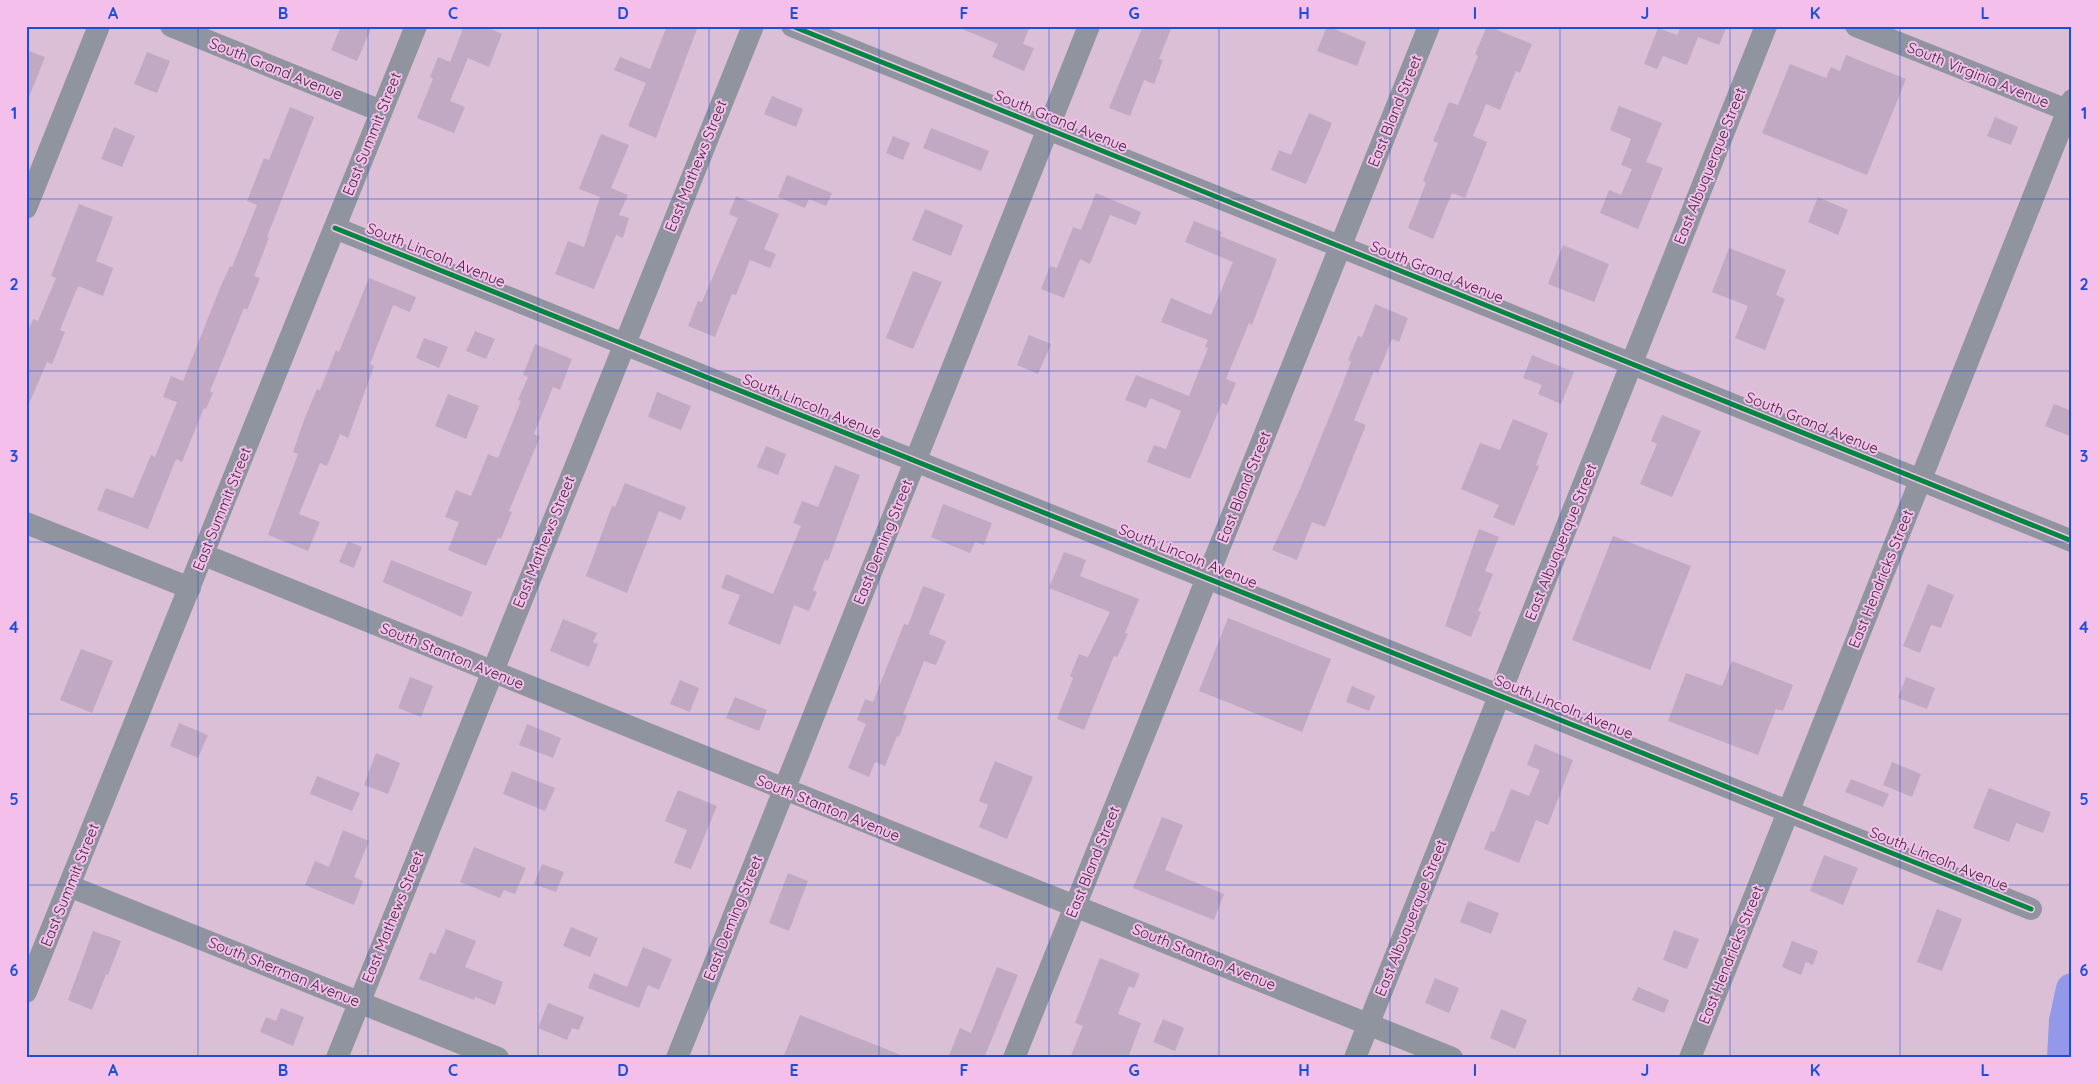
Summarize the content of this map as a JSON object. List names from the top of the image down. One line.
{"streets":{"street":["South Grand Avenue","South Virginia Avenue","East Bland Street","East Summit Street","East Mathews Street","East Albuquerque Street","South Lincoln Avenue","East Deming Street","East Hendricks Street","South Stanton Avenue","South Sherman Avenue"]},"crossings":[["South Grand Avenue","East Bland Street"],["South Grand Avenue","East Summit Street"],["South Grand Avenue","East Albuquerque Street"],["South Grand Avenue","East Deming Street"],["South Grand Avenue","East Hendricks Street"],["South Virginia Avenue","East Hendricks Street"],["East Bland Street","South Lincoln Avenue"],["East Bland Street","South Stanton Avenue"],["East Summit Street","South Lincoln Avenue"],["East Summit Street","South Stanton Avenue"],["East Summit Street","South Sherman Avenue"],["East Mathews Street","South Lincoln Avenue"],["East Mathews Street","South Stanton Avenue"],["East Mathews Street","South Sherman Avenue"],["East Albuquerque Street","South Lincoln Avenue"],["East Albuquerque Street","South Stanton Avenue"],["South Lincoln Avenue","East Deming Street"],["South Lincoln Avenue","East Hendricks Street"],["East Deming Street","South Stanton Avenue"]],"grid":{"columns":["A","B","C","D","E","F","G","H","I","J","K","L"],"rows":["1","2","3","4","5","6"]}}
